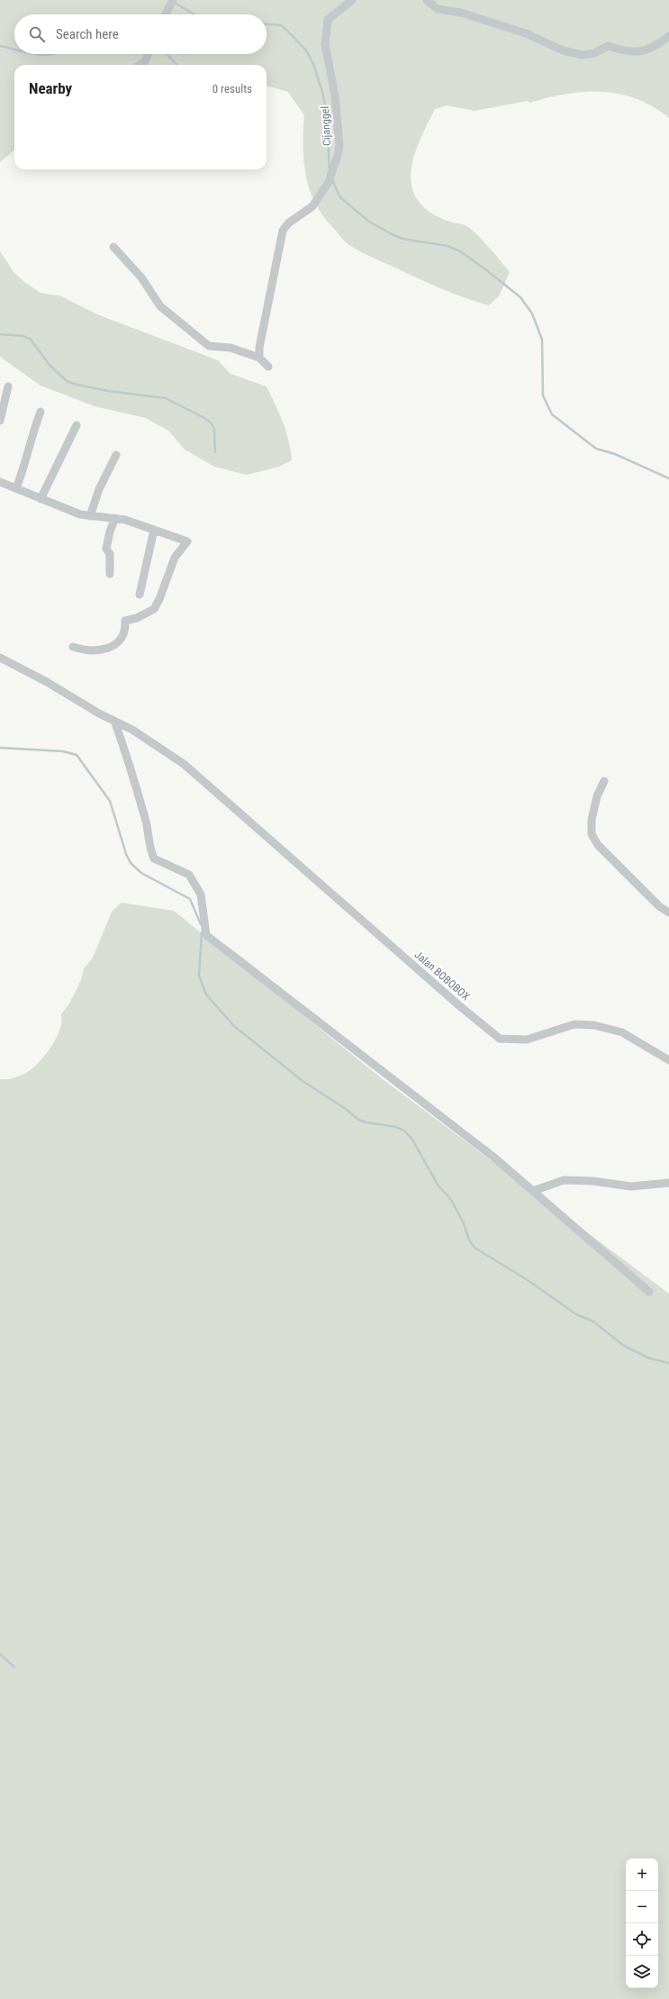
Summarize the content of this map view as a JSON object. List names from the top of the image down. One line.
{"streets":{"street":["Cijanggel","Jalan BOBOBOX"]},"page":{"search":"Search here","heading":["Nearby","0 results"],"map_buttons":["+","−"]}}
